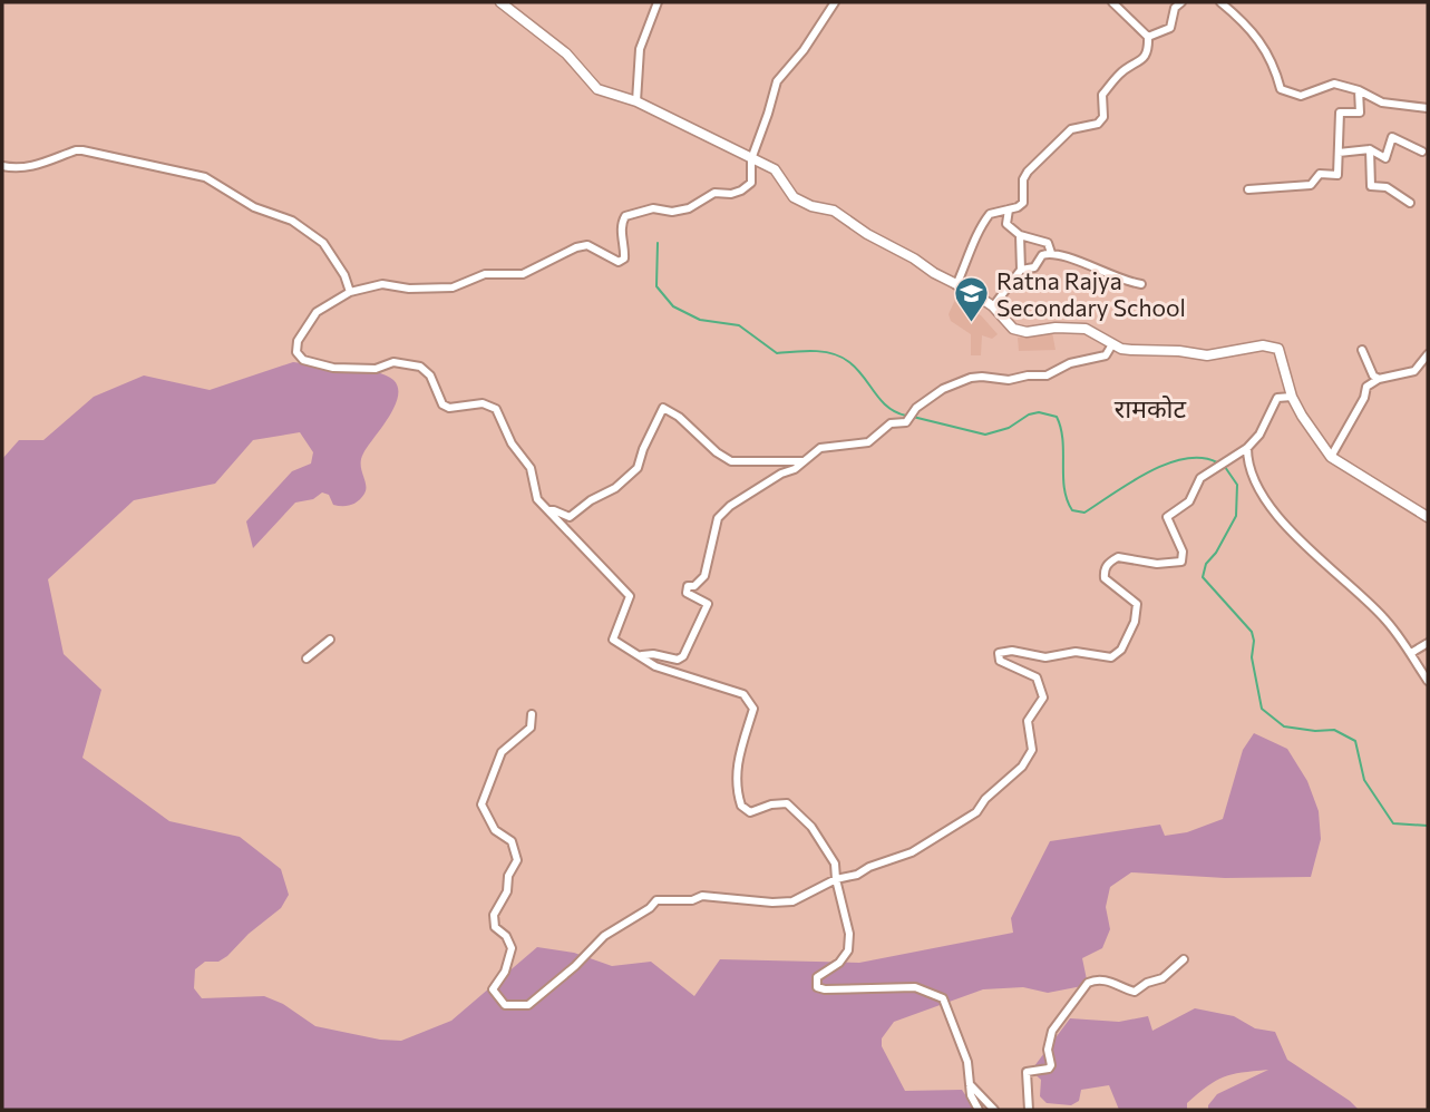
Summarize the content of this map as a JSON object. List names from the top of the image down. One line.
{"districts":["रामकोट"],"places":{"school or university":["Ratna Rajya Secondary School"]}}
